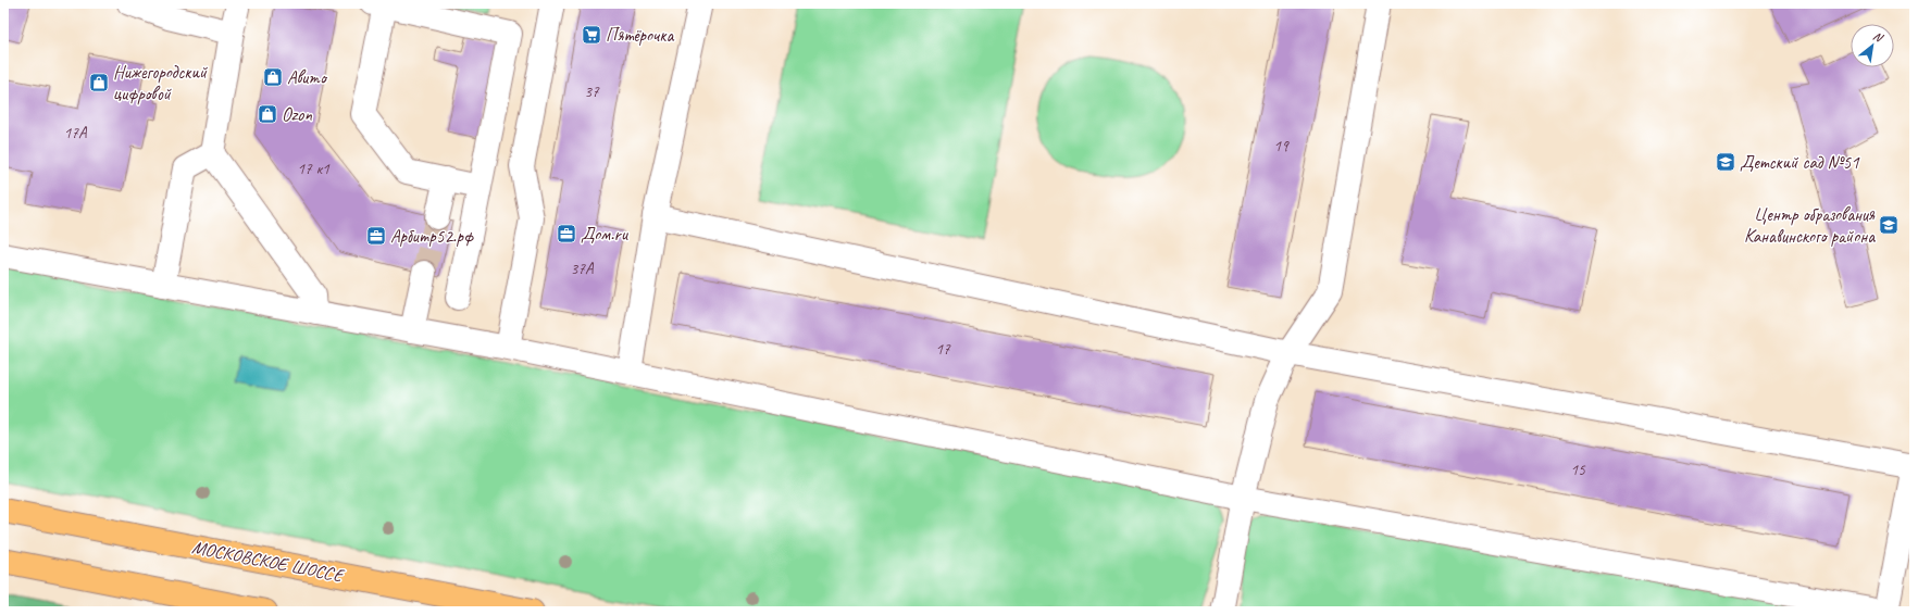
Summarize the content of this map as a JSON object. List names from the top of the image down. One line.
{"streets":{"main road":["МОСКОВСКОЕ ШОССЕ"]},"places":{"supermarket":["Пятёрочка"],"shop":["Авито","Нижегородский цифровой","Ozon"],"school or university":["Детский сад №51","Центр образования Канавинского района"],"office":["Дом.ru","Арбитр52.рф"]},"house_numbers":["37","17А","19","17 к1","37А","17","15"],"north":"top right"}
